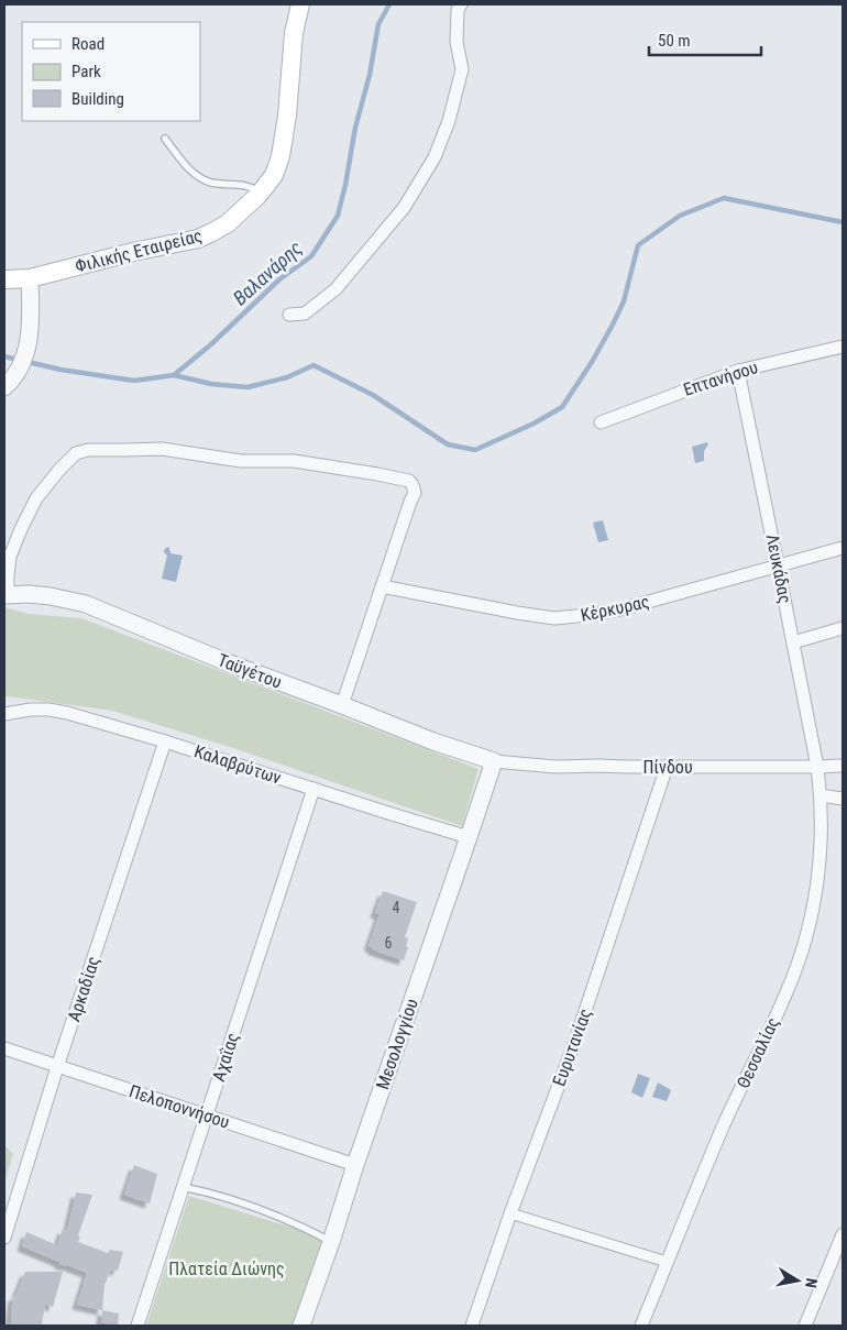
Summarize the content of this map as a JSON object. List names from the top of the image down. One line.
{"streets":{"main road":["Φιλικής Εταιρείας"],"street":["Επτανήσου","Λευκάδας","Κέρκυρας","Ταϋγέτου","Καλαβρύτων","Πίνδου","Αρκαδίας","Μεσολογγίου","Ευρυτανίας","Θεσσαλίας","Αχαΐας","Πελοποννήσου"]},"crossings":[["Επτανήσου","Λευκάδας"],["Λευκάδας","Κέρκυρας"],["Λευκάδας","Πίνδου"],["Λευκάδας","Θεσσαλίας"],["Ταϋγέτου","Πίνδου"],["Ταϋγέτου","Μεσολογγίου"],["Καλαβρύτων","Αρκαδίας"],["Καλαβρύτων","Μεσολογγίου"],["Καλαβρύτων","Αχαΐας"],["Πίνδου","Μεσολογγίου"],["Πίνδου","Ευρυτανίας"],["Πίνδου","Θεσσαλίας"],["Αρκαδίας","Πελοποννήσου"],["Μεσολογγίου","Πελοποννήσου"],["Αχαΐας","Πελοποννήσου"]],"water":["Βαλανάρης"],"parks":["Πλατεία Διώνης"],"house_numbers":["4","6"],"legend":["Road","Park","Building"],"scale_bar":"50 m","north":"right"}
